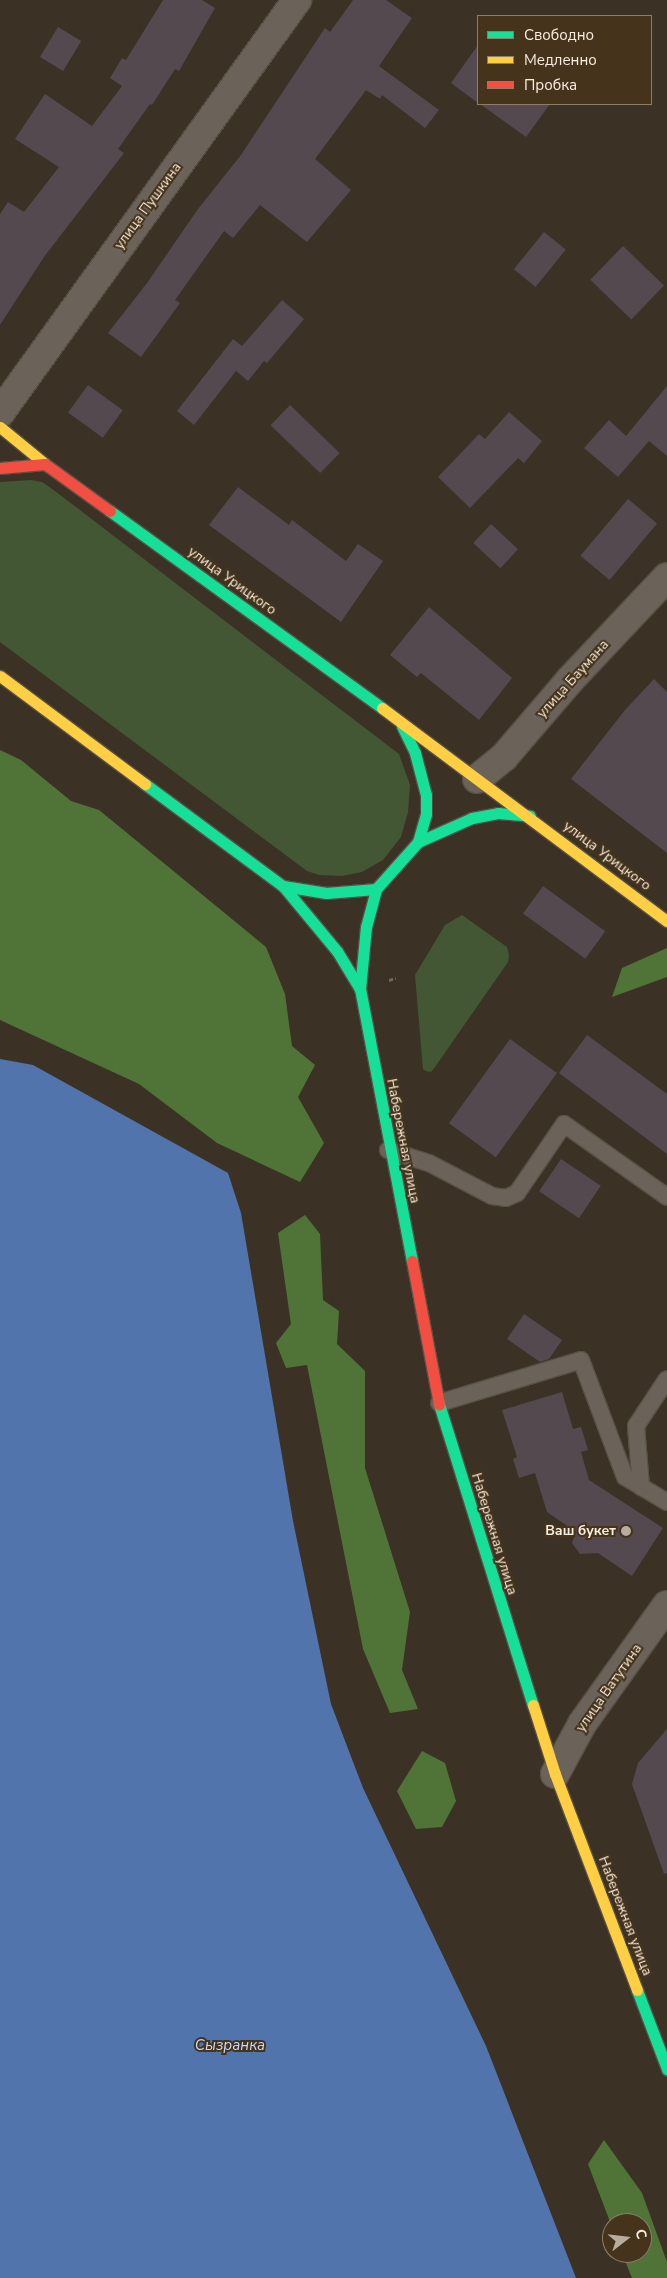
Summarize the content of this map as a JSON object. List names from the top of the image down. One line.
{"streets":{"main road":["улица Урицкого","Набережная улица"],"street":["улица Пушкина","улица Баумана","улица Ватутина"]},"crossings":[["улица Урицкого","улица Баумана"],["Набережная улица","улица Ватутина"]],"water":["Сызранка"],"places":["Ваш букет"],"legend":["Свободно","Медленно","Пробка"],"north":"right"}
